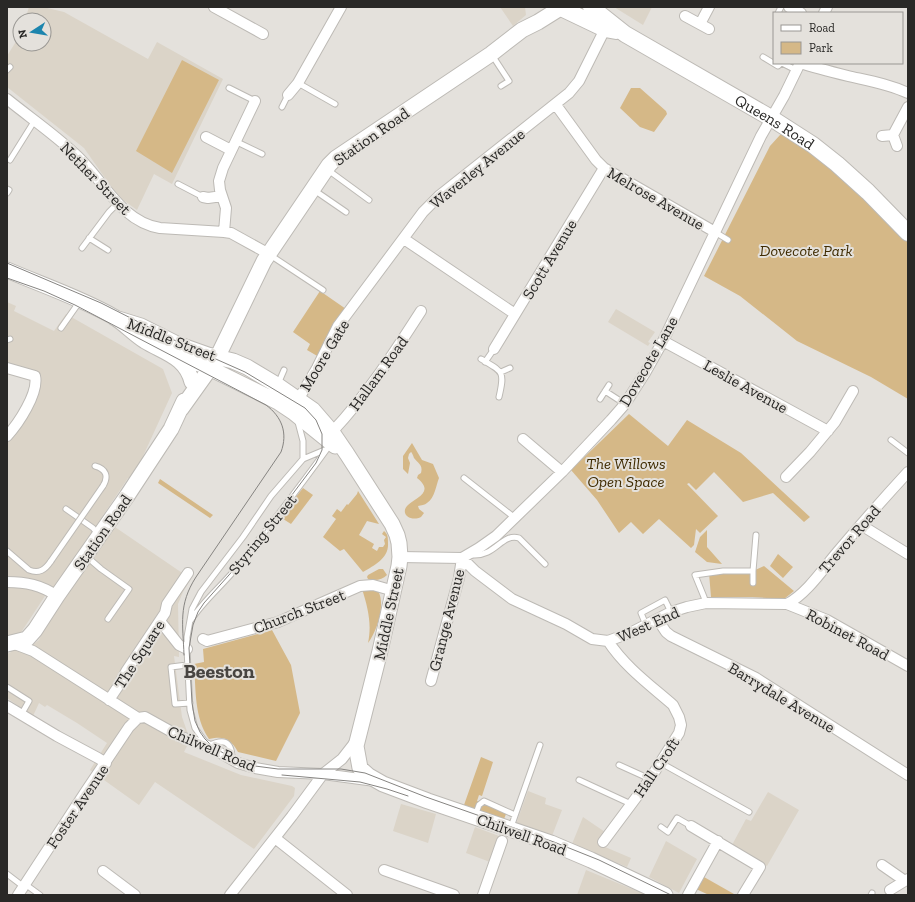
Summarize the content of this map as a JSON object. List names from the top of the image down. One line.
{"streets":{"main road":["Queens Road","Station Road","Middle Street","Chilwell Road"],"street":["Waverley Avenue","Nether Street","Melrose Avenue","Scott Avenue","Moore Gate","Dovecote Lane","Hallam Road","Leslie Avenue","Trevor Road","Church Street","Grange Avenue","West End","Robinet Road","The Square","Barrydale Avenue","Hall Croft","Foster Avenue"],"lane":["Styring Street"]},"crossings":[["Queens Road","Station Road"],["Queens Road","Waverley Avenue"],["Queens Road","Dovecote Lane"],["Station Road","Nether Street"],["Station Road","Middle Street"],["Station Road","The Square"],["Waverley Avenue","Melrose Avenue"],["Waverley Avenue","Moore Gate"],["Melrose Avenue","Scott Avenue"],["Melrose Avenue","Dovecote Lane"],["Middle Street","Moore Gate"],["Middle Street","Hallam Road"],["Middle Street","Styring Street"],["Middle Street","Church Street"],["Middle Street","Chilwell Road"],["Dovecote Lane","Leslie Avenue"],["Dovecote Lane","Grange Avenue"],["Dovecote Lane","West End"],["Hallam Road","Styring Street"],["Trevor Road","West End"],["Trevor Road","Robinet Road"],["Grange Avenue","West End"],["West End","Robinet Road"],["West End","Barrydale Avenue"],["West End","Hall Croft"],["The Square","Chilwell Road"],["Chilwell Road","Foster Avenue"]],"districts":["Beeston"],"parks":["Dovecote Park","The Willows Open Space"],"legend":["Road","Park"],"north":"left"}
